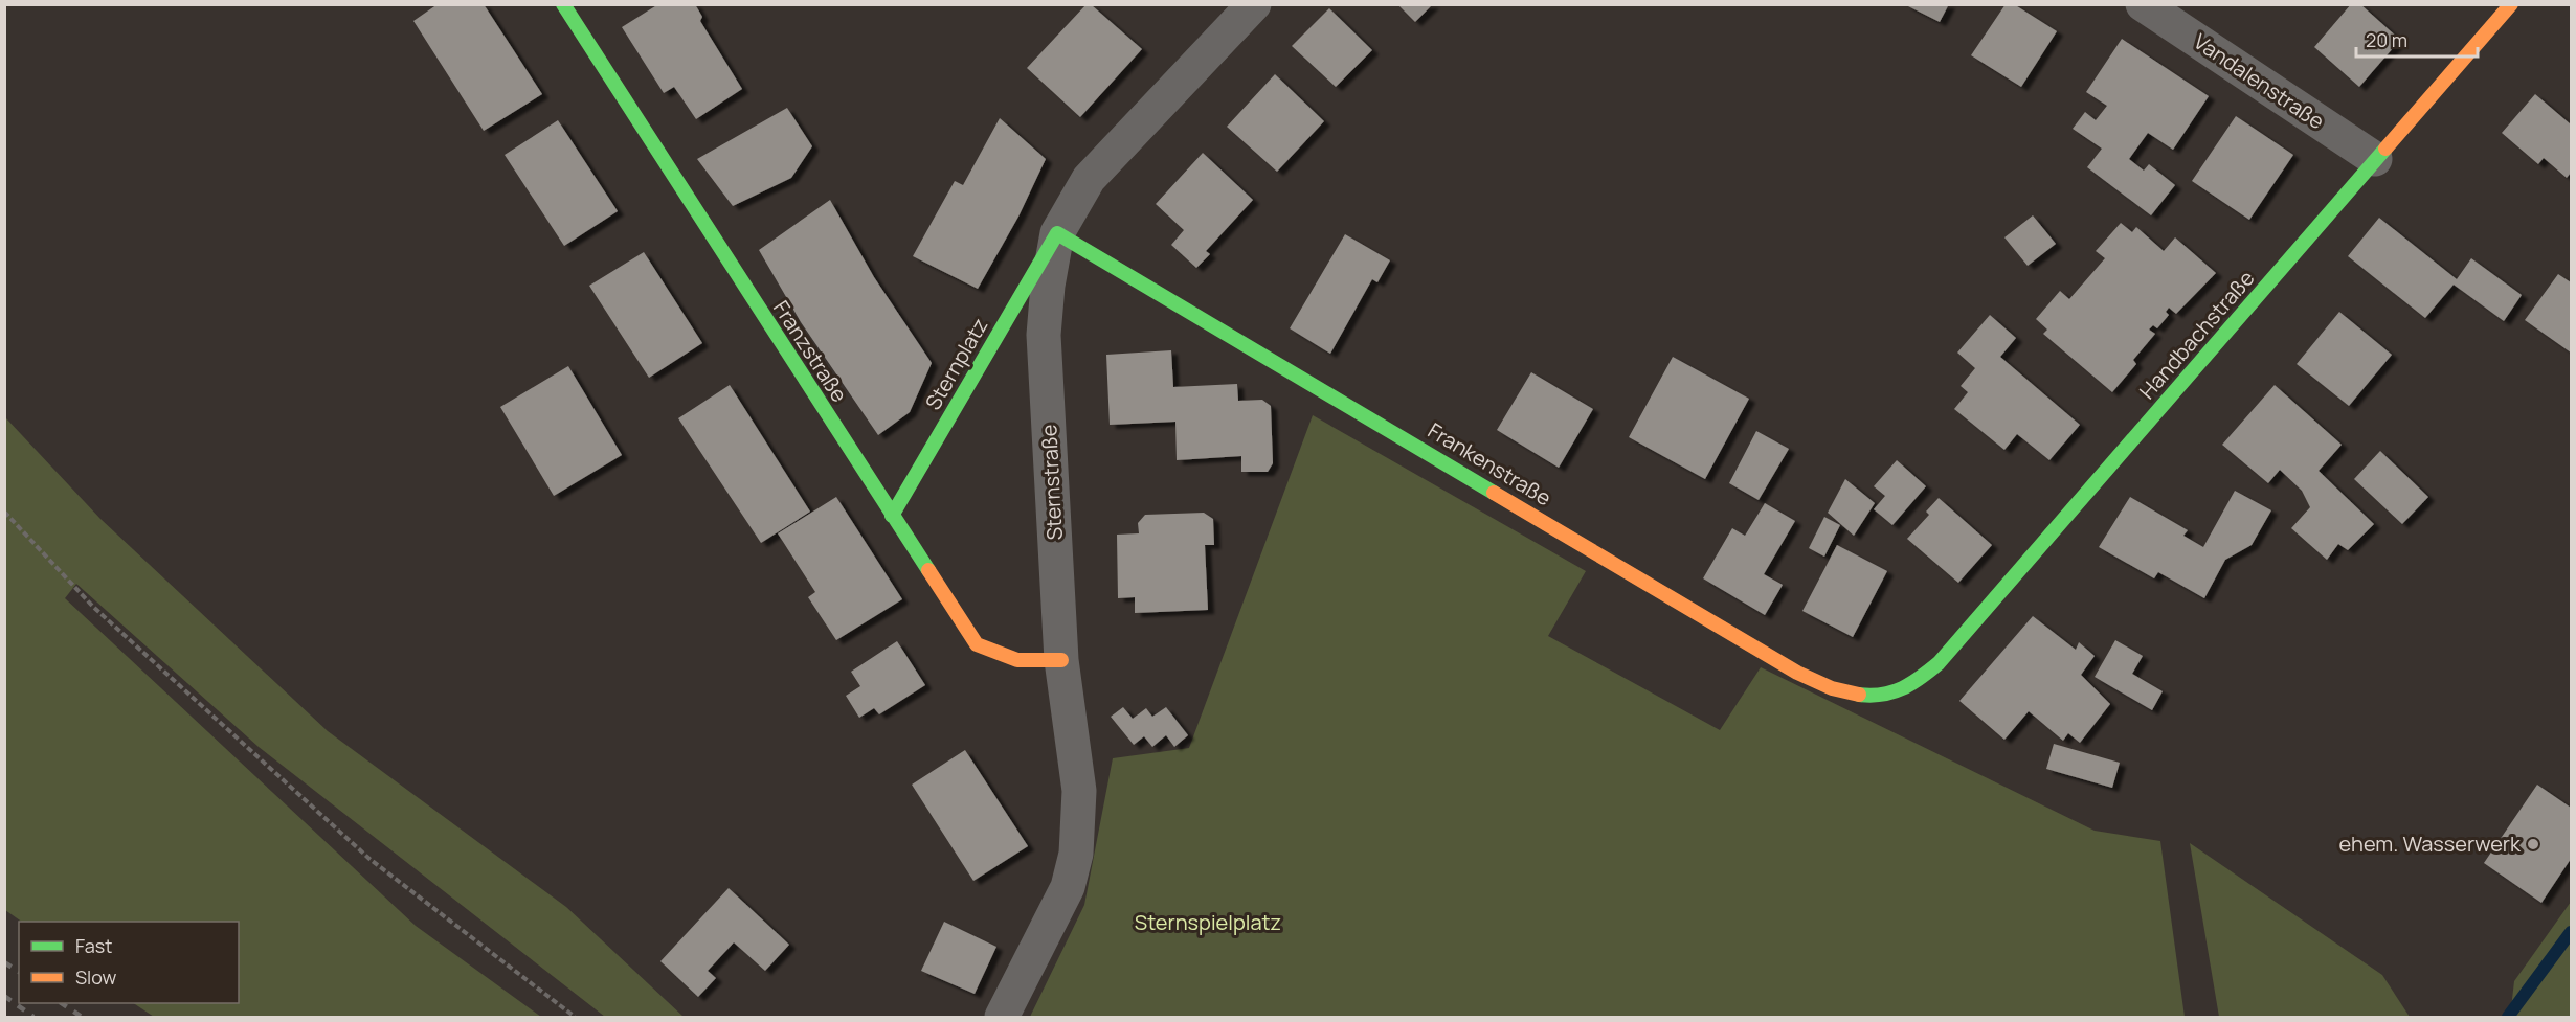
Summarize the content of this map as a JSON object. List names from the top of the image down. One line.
{"streets":{"street":["Vandalenstraße","Handbachstraße","Franzstraße","Sternplatz","Frankenstraße","Sternstraße"]},"crossings":[["Vandalenstraße","Handbachstraße"],["Handbachstraße","Frankenstraße"],["Franzstraße","Sternplatz"],["Franzstraße","Sternstraße"],["Sternplatz","Frankenstraße"],["Sternplatz","Sternstraße"],["Frankenstraße","Sternstraße"]],"parks":["Sternspielplatz"],"places":["ehem. Wasserwerk"],"legend":["Fast","Slow"],"scale_bar":"20 m"}
